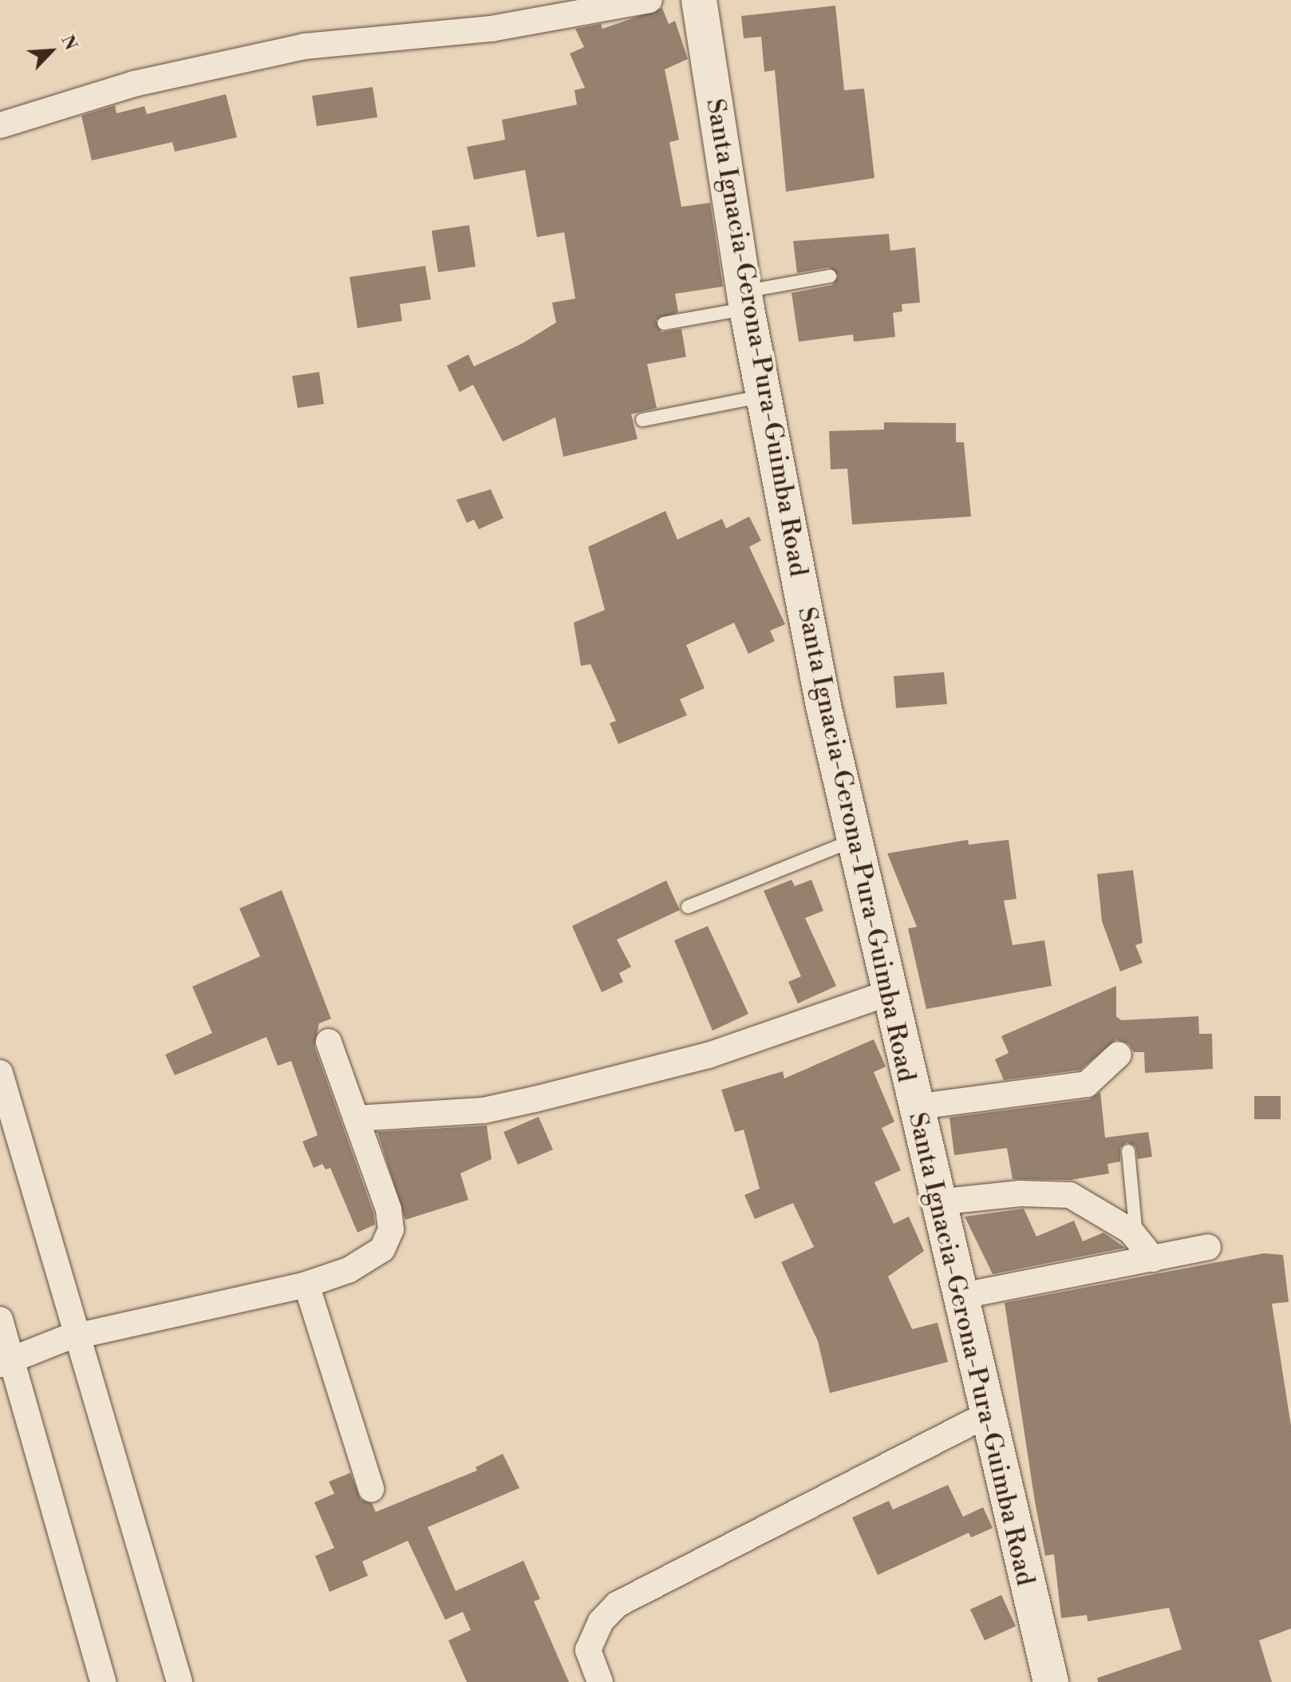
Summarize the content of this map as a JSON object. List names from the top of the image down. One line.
{"streets":{"main road":["Santa Ignacia-Gerona-Pura-Guimba Road"]},"north":"top right"}
